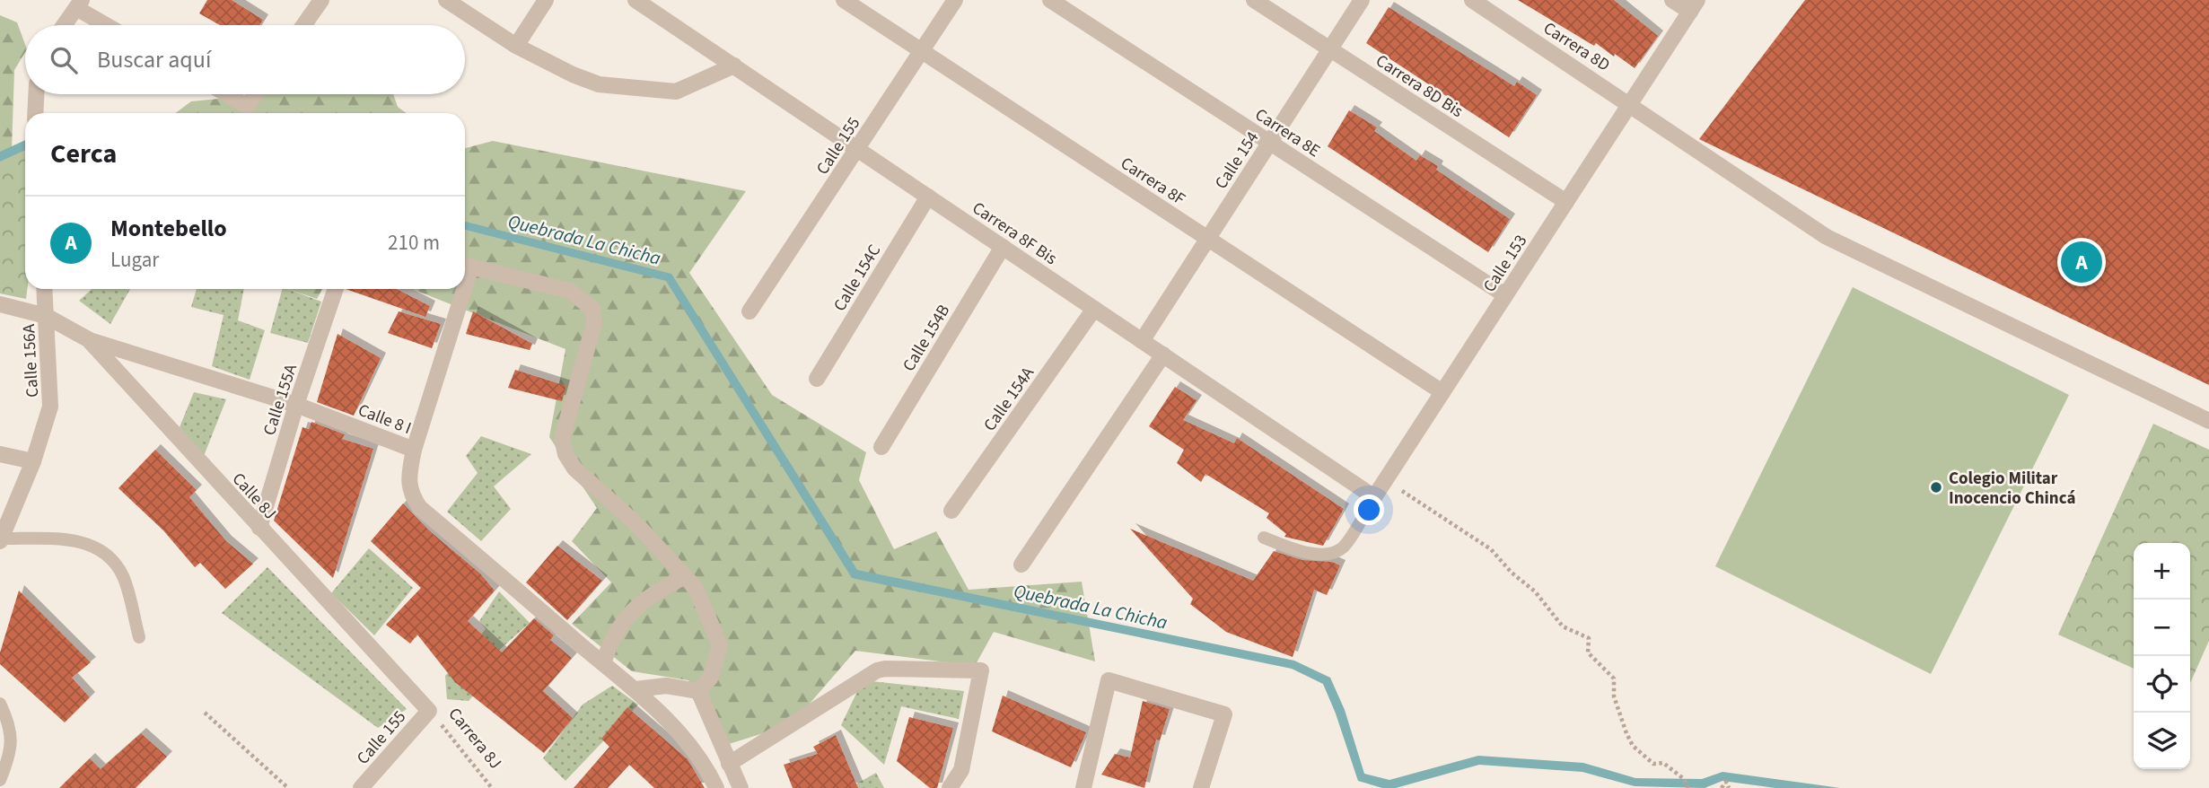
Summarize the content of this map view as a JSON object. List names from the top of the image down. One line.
{"streets":{"street":["Carrera 8D","Carrera 8D Bis","Carrera 8E","Calle 155","Calle 154","Carrera 8F","Carrera 8F Bis","Calle 153","Calle 154C","Calle 154B","Calle 156A","Calle 154A","Calle 155A","Calle 8 I","Calle 8J"],"path":["Carrera 8J"]},"crossings":[["Carrera 8D","Calle 153"],["Carrera 8D Bis","Calle 154"],["Carrera 8D Bis","Calle 153"],["Carrera 8E","Calle 154"],["Carrera 8E","Calle 153"],["Calle 155","Carrera 8F"],["Calle 155","Carrera 8F Bis"],["Calle 155","Calle 8J"],["Calle 155","Carrera 8J"],["Calle 154","Carrera 8F"],["Calle 154","Carrera 8F Bis"],["Carrera 8F","Calle 153"],["Carrera 8F Bis","Calle 153"],["Carrera 8F Bis","Calle 154C"],["Carrera 8F Bis","Calle 154B"],["Carrera 8F Bis","Calle 154A"],["Calle 156A","Calle 8J"],["Calle 155A","Calle 8 I"],["Calle 155A","Calle 8J"],["Calle 8 I","Calle 8J"],["Calle 8J","Carrera 8J"]],"water":["Quebrada La Chicha"],"places":["Colegio Militar Inocencio Chincá"],"page":{"search":"Buscar aquí","heading":"Cerca","list":[{"mark":"A","name":"Montebello","note":"Lugar","value":"210 m"}],"pins":"A","map_buttons":["+","−"]}}
